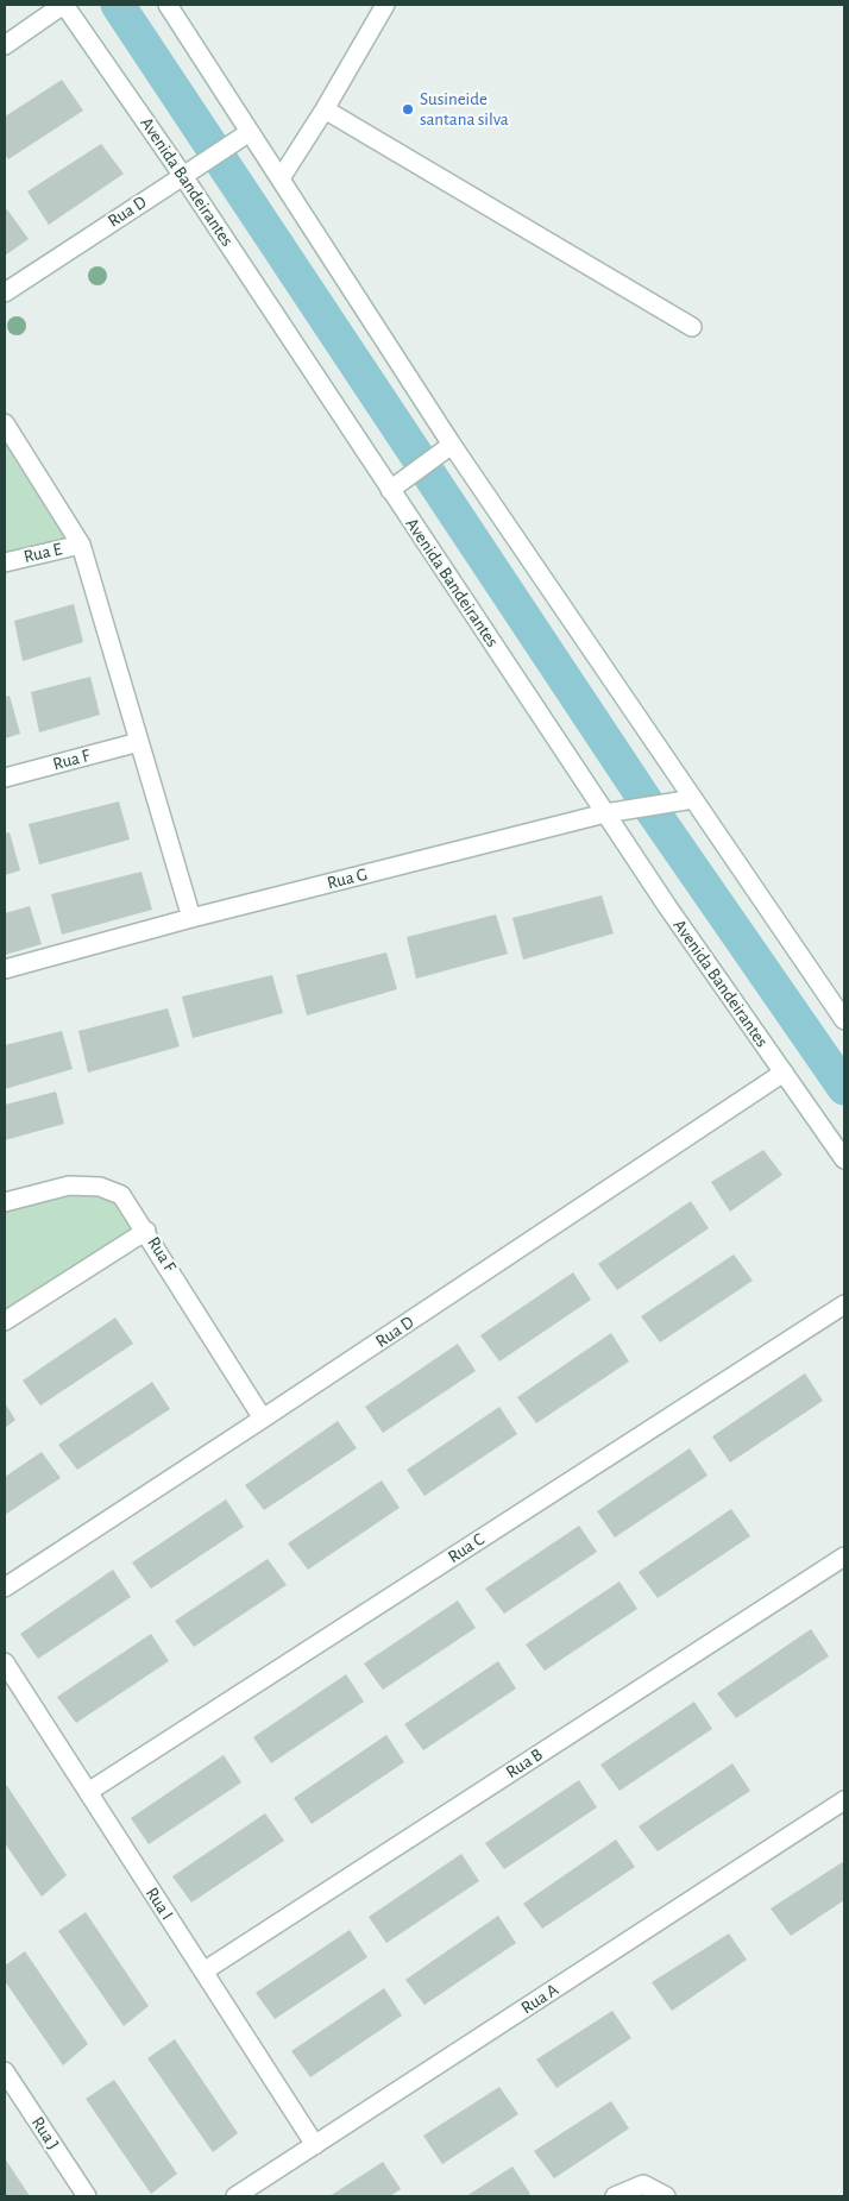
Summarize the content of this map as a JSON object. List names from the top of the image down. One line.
{"streets":{"street":["Avenida Bandeirantes","Rua D","Rua E","Rua F","Rua G","Rua C","Rua B","Rua I","Rua A","Rua J"]},"crossings":[["Avenida Bandeirantes","Rua D"],["Avenida Bandeirantes","Rua G"],["Rua D","Rua F"],["Rua C","Rua I"],["Rua B","Rua I"],["Rua I","Rua A"]],"places":["Susineide santana silva"]}
